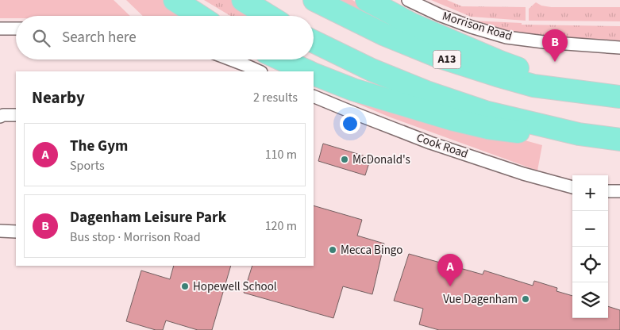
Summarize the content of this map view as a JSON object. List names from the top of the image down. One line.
{"streets":{"highway":["A13"],"street":["Morrison Road","Cook Road"]},"places":["McDonald's","Mecca Bingo","Hopewell School","Vue Dagenham"],"page":{"search":"Search here","pins":["B","A"],"heading":["Nearby","2 results"],"list":[{"mark":"A","name":"The Gym","note":"Sports","value":"110 m"},{"mark":"B","name":"Dagenham Leisure Park","note":"Bus stop · Morrison Road","value":"120 m"}],"map_buttons":["+","−"]}}
